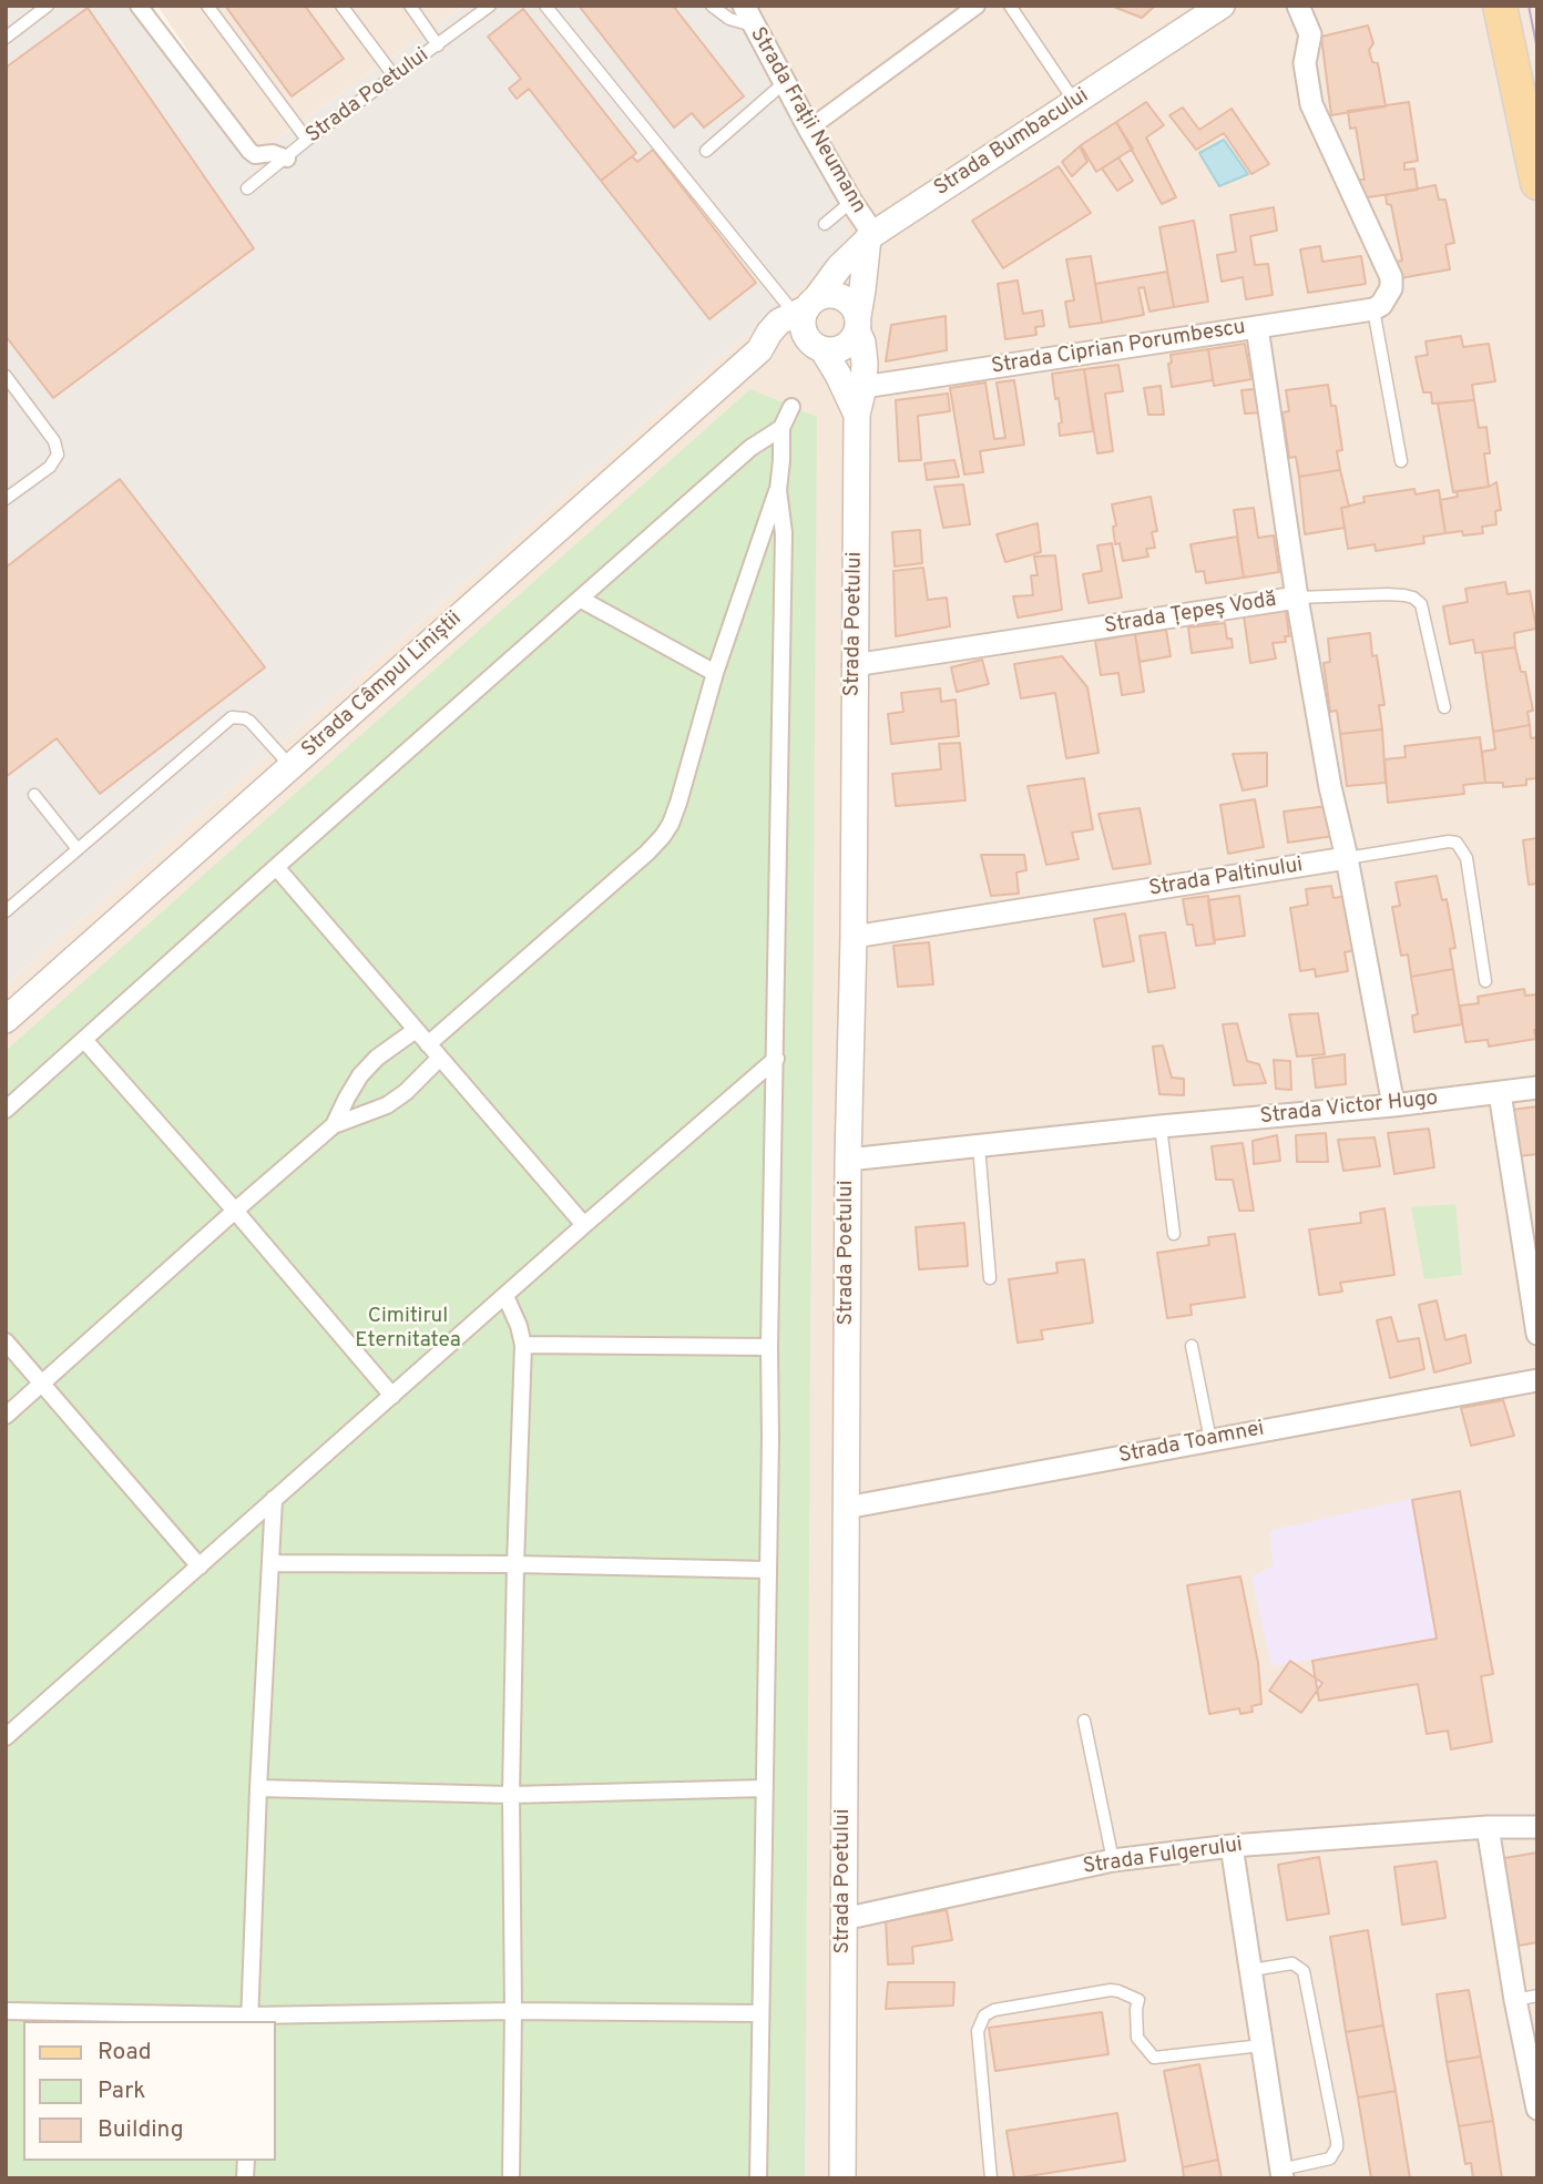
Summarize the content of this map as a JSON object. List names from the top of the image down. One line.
{"streets":{"street":["Strada Poetului","Strada Frații Neumann","Strada Bumbacului","Strada Ciprian Porumbescu","Strada Țepeș Vodă","Strada Câmpul Liniștii","Strada Paltinului","Strada Victor Hugo","Strada Toamnei","Strada Fulgerului"]},"crossings":[["Strada Poetului","Strada Bumbacului"],["Strada Poetului","Strada Ciprian Porumbescu"],["Strada Poetului","Strada Țepeș Vodă"],["Strada Poetului","Strada Câmpul Liniștii"],["Strada Poetului","Strada Paltinului"],["Strada Poetului","Strada Victor Hugo"],["Strada Poetului","Strada Toamnei"],["Strada Poetului","Strada Fulgerului"],["Strada Frații Neumann","Strada Bumbacului"],["Strada Bumbacului","Strada Câmpul Liniștii"]],"parks":["Cimitirul Eternitatea"],"legend":["Road","Park","Building"]}
